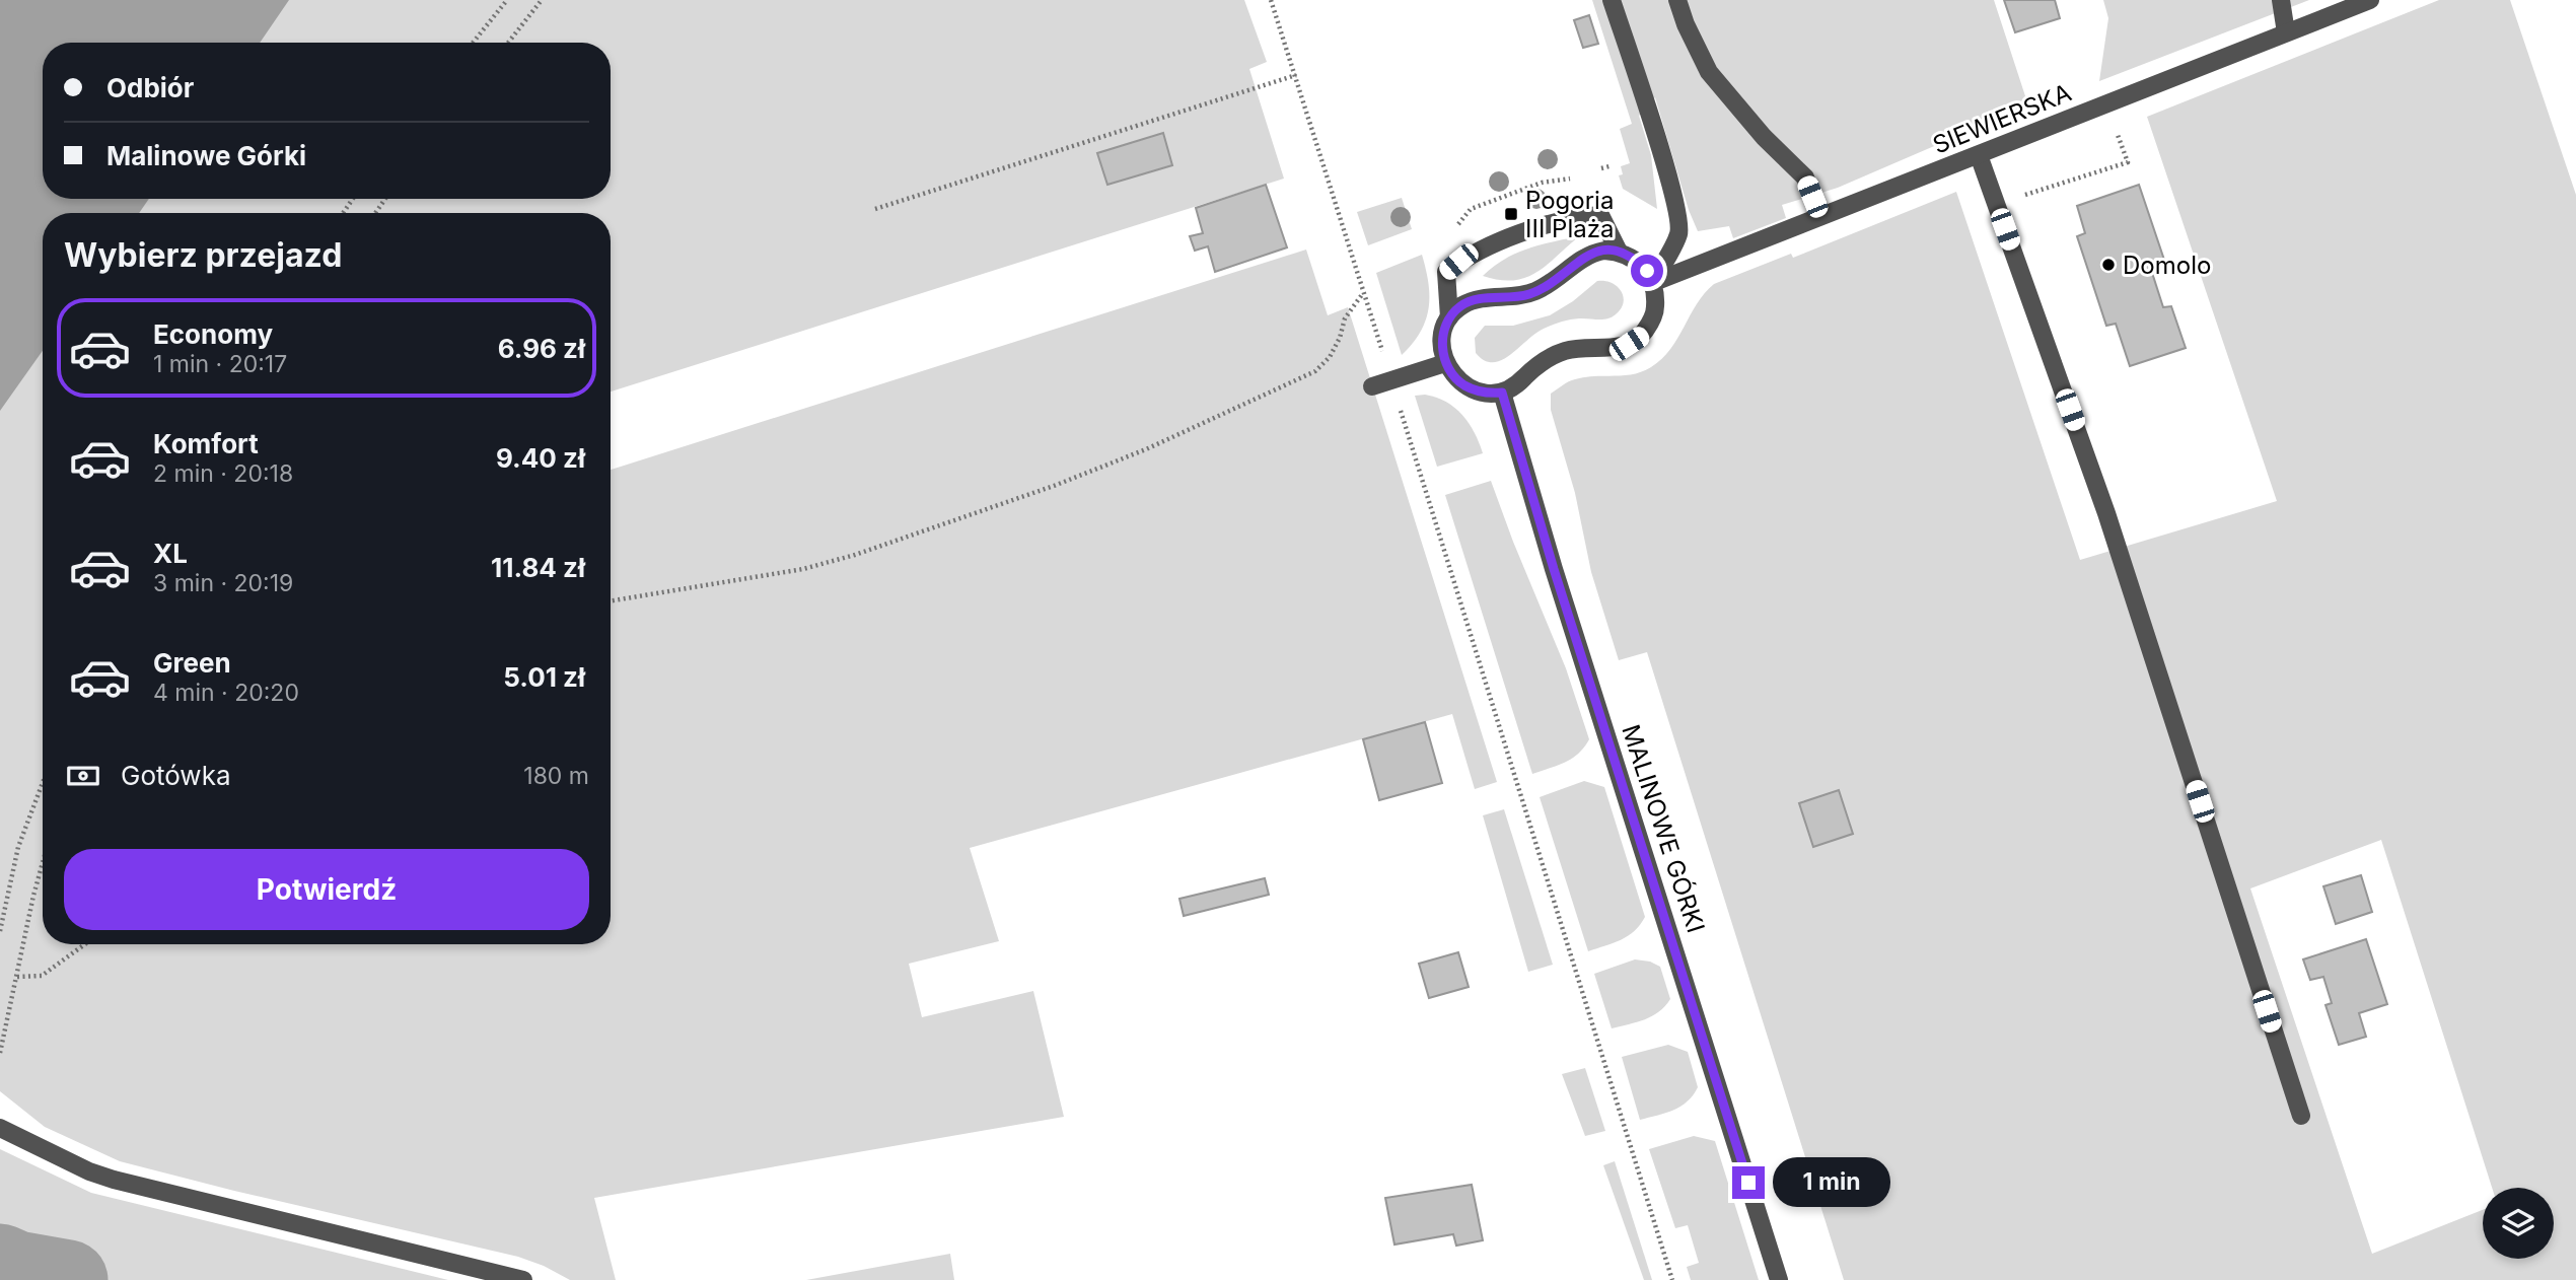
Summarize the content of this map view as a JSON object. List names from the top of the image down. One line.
{"streets":{"street":["SIEWIERSKA","MALINOWE GÓRKI"]},"places":{"transit":["Pogoria III Plaża"],"other":["Domolo"]},"page":{"banner":["Odbiór","Malinowe Górki"],"heading":"Wybierz przejazd","list":[{"name":"Economy","note":"1 min · 20:17","value":"6.96 zł"},{"name":"Komfort","note":"2 min · 20:18","value":"9.40 zł"},{"name":"XL","note":"3 min · 20:19","value":"11.84 zł"},{"name":"Green","note":"4 min · 20:20","value":"5.01 zł"}],"pay":["Gotówka","180 m"],"buttons":"Potwierdź","bubble":"1 min"}}
